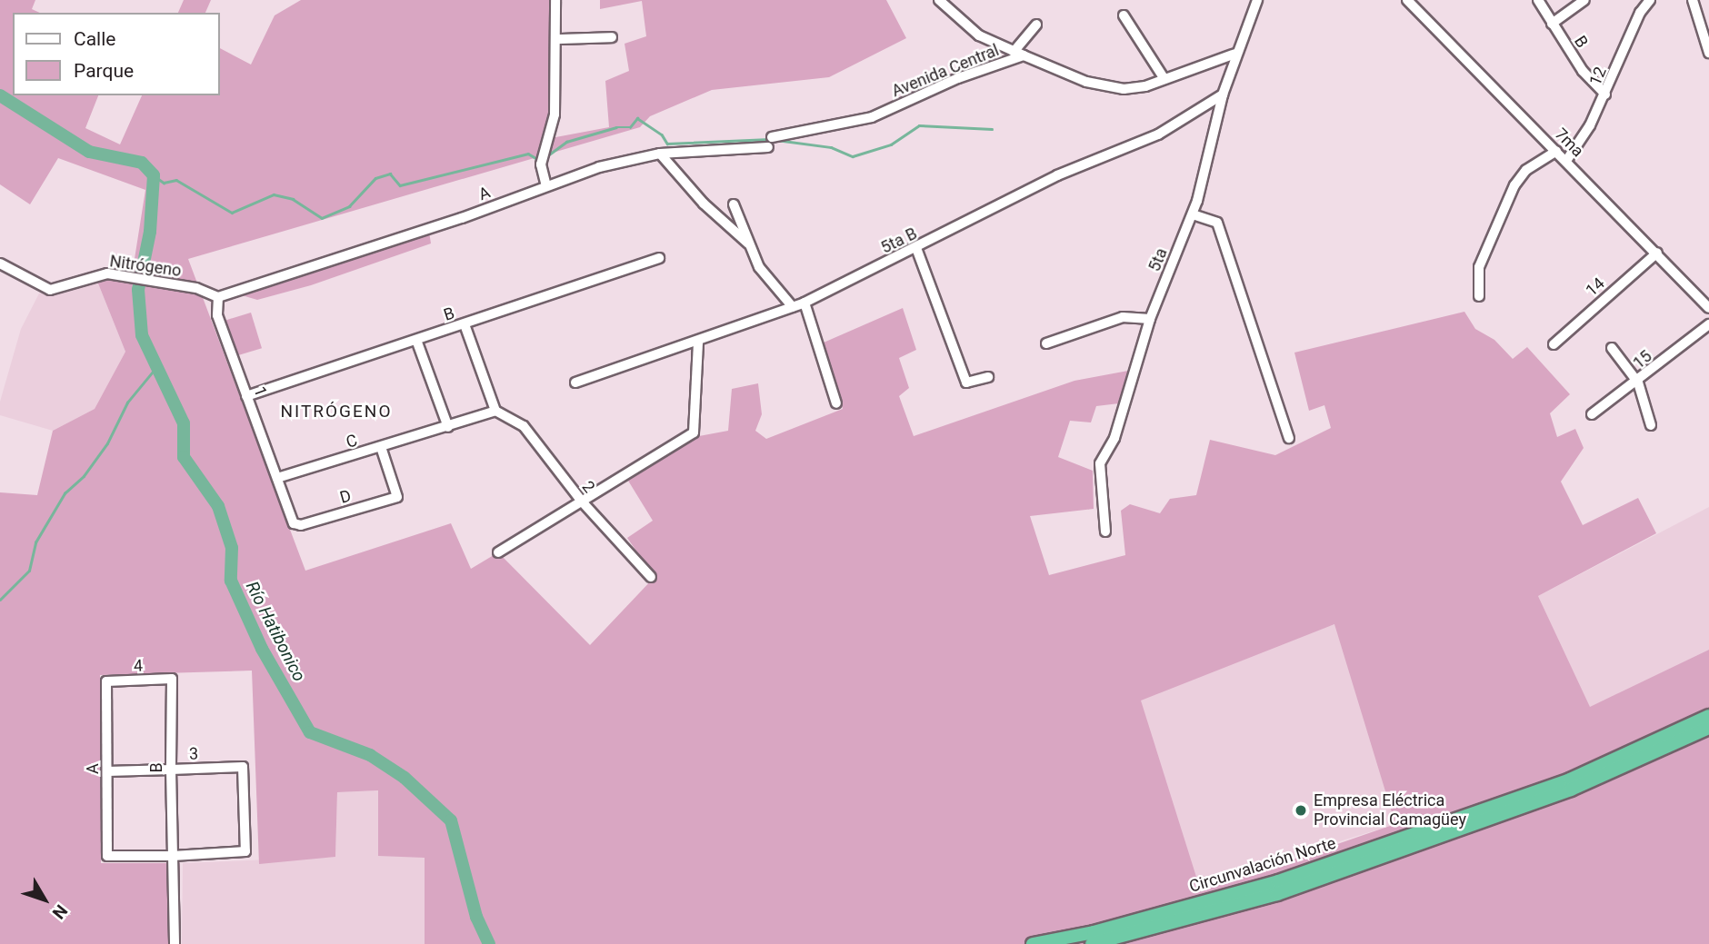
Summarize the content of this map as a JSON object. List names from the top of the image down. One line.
{"streets":{"highway":["Circunvalación Norte"],"street":["B","Avenida Central","12","7ma","A","5ta B","5ta","Nitrógeno","14","15","1","C","2","D","4","3"]},"crossings":[["B","12"],["B","A"],["B","1"],["B","4"],["B","3"],["Avenida Central","5ta"],["12","7ma"],["7ma","14"],["A","Nitrógeno"],["A","1"],["A","4"],["A","3"],["5ta B","5ta"],["Nitrógeno","1"],["1","C"],["1","D"],["C","2"],["C","D"]],"districts":["NITRÓGENO"],"water":["Río Hatibonico"],"places":["Empresa Eléctrica Provincial Camagüey"],"legend":["Calle","Parque"],"north":"bottom right"}
